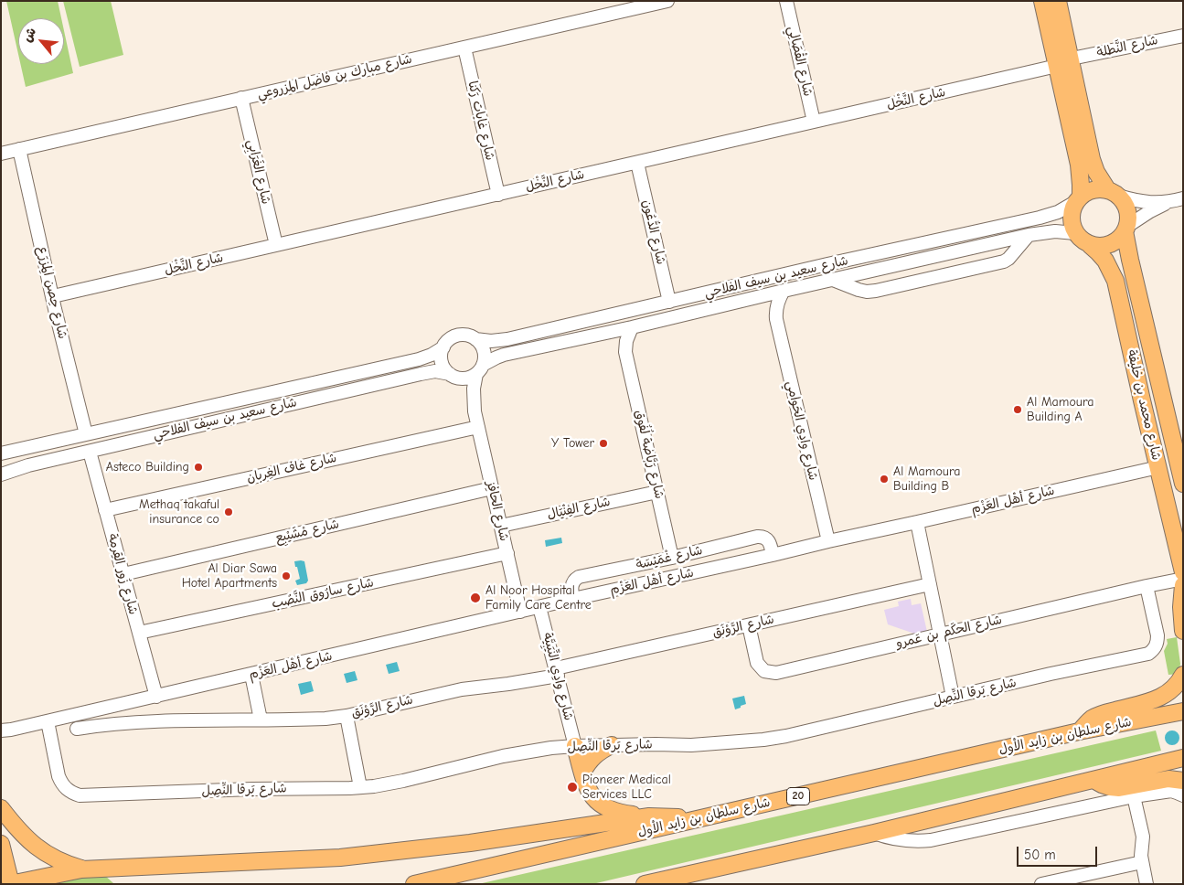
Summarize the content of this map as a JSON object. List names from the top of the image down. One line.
{"streets":{"main road":["شارع محمد بن خليفة","شارع سلطان بن زايد الأول","20"],"street":["شارع النَّطلة","شارع القْصَالِي","شارع مبارك بن فاضل المزروعي","شارع النَّخْل","شارع غابات رَكنا","شارع الغَرَابِي","شارع الدُّعُون","شارع سعيد بن سيف الفلاحي","شارع حِصن المِزرَع","شارع وادِي الحَوامي","شارع رَبَّاضة لُفُوق","شارع غاف الغِربان","شارع أهْل العَزْم","شارع الفِنْيَال","شارع الحافِز","شارع مْشَيْبِع","شارع غْمَيْسَة","شارع زُور القِرمة","شارع سارُوق النَّصُب","شارع الرَّوْنَق","شارع الحكَم بن عَمرو","شارع وادِي النِّيَبِيَّة","شارع بَرقا النِّصِل"]},"crossings":[["شارع النَّطلة","شارع النَّخْل"],["شارع القْصَالِي","شارع النَّخْل"],["شارع مبارك بن فاضل المزروعي","شارع غابات رَكنا"],["شارع مبارك بن فاضل المزروعي","شارع الغَرَابِي"],["شارع مبارك بن فاضل المزروعي","شارع حِصن المِزرَع"],["شارع النَّخْل","شارع غابات رَكنا"],["شارع النَّخْل","شارع الغَرَابِي"],["شارع النَّخْل","شارع الدُّعُون"],["شارع النَّخْل","شارع حِصن المِزرَع"],["شارع الدُّعُون","شارع سعيد بن سيف الفلاحي"],["شارع سعيد بن سيف الفلاحي","شارع حِصن المِزرَع"],["شارع سعيد بن سيف الفلاحي","شارع محمد بن خليفة"],["شارع سعيد بن سيف الفلاحي","شارع وادِي الحَوامي"],["شارع سعيد بن سيف الفلاحي","شارع رَبَّاضة لُفُوق"],["شارع سعيد بن سيف الفلاحي","شارع الحافِز"],["شارع سعيد بن سيف الفلاحي","شارع زُور القِرمة"],["شارع محمد بن خليفة","شارع أهْل العَزْم"],["شارع وادِي الحَوامي","شارع أهْل العَزْم"],["شارع رَبَّاضة لُفُوق","شارع الفِنْيَال"],["شارع رَبَّاضة لُفُوق","شارع غْمَيْسَة"],["شارع غاف الغِربان","شارع الحافِز"],["شارع غاف الغِربان","شارع زُور القِرمة"],["شارع أهْل العَزْم","شارع الحافِز"],["شارع أهْل العَزْم","شارع غْمَيْسَة"],["شارع أهْل العَزْم","شارع زُور القِرمة"],["شارع أهْل العَزْم","شارع وادِي النِّيَبِيَّة"],["شارع أهْل العَزْم","شارع بَرقا النِّصِل"],["شارع الفِنْيَال","شارع الحافِز"],["شارع الحافِز","شارع مْشَيْبِع"],["شارع الحافِز","شارع سارُوق النَّصُب"],["شارع مْشَيْبِع","شارع زُور القِرمة"],["شارع زُور القِرمة","شارع سارُوق النَّصُب"],["شارع الرَّوْنَق","شارع الحكَم بن عَمرو"],["شارع الرَّوْنَق","شارع وادِي النِّيَبِيَّة"],["شارع الحكَم بن عَمرو","شارع بَرقا النِّصِل"],["شارع وادِي النِّيَبِيَّة","شارع بَرقا النِّصِل"]],"places":["Al Mamoura Building A","Y Tower","Asteco Building","Al Mamoura Building B","Methaq takaful insurance co","Al Diar Sawa Hotel Apartments","Al Noor Hospital Family Care Centre","Pioneer Medical Services LLC"],"scale_bar":"50 m","north":"top left"}
